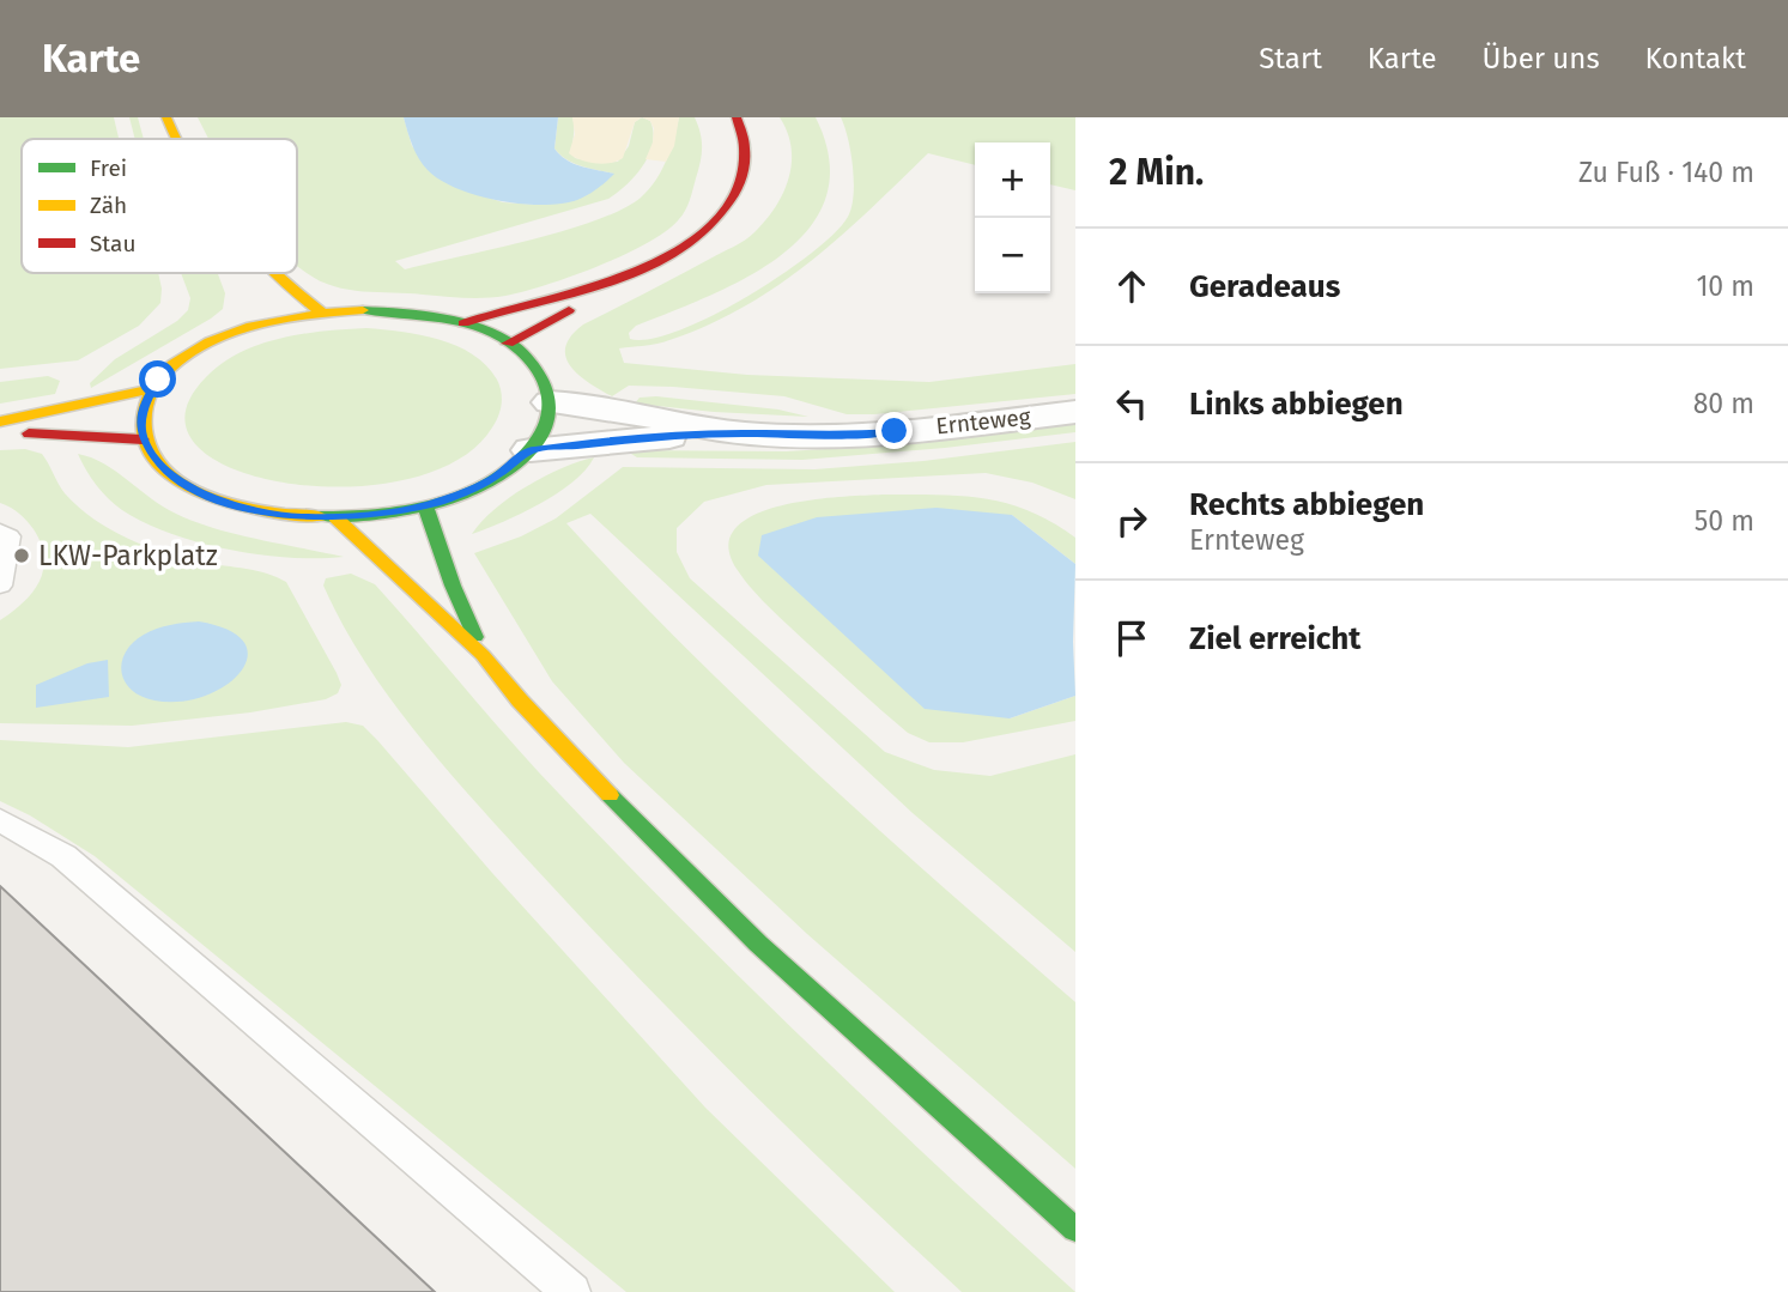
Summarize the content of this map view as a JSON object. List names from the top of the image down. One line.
{"streets":{"street":["Ernteweg"]},"places":["LKW-Parkplatz"],"legend":["Frei","Zäh","Stau"],"page":{"header":"Karte","nav":["Start","Karte","Über uns","Kontakt"],"heading":["2 Min.","Zu Fuß · 140 m"],"map_buttons":["+","−"],"list":[["Geradeaus","10 m"],["Links abbiegen","80 m"],["Rechts abbiegen","Ernteweg","50 m"],"Ziel erreicht"]}}
